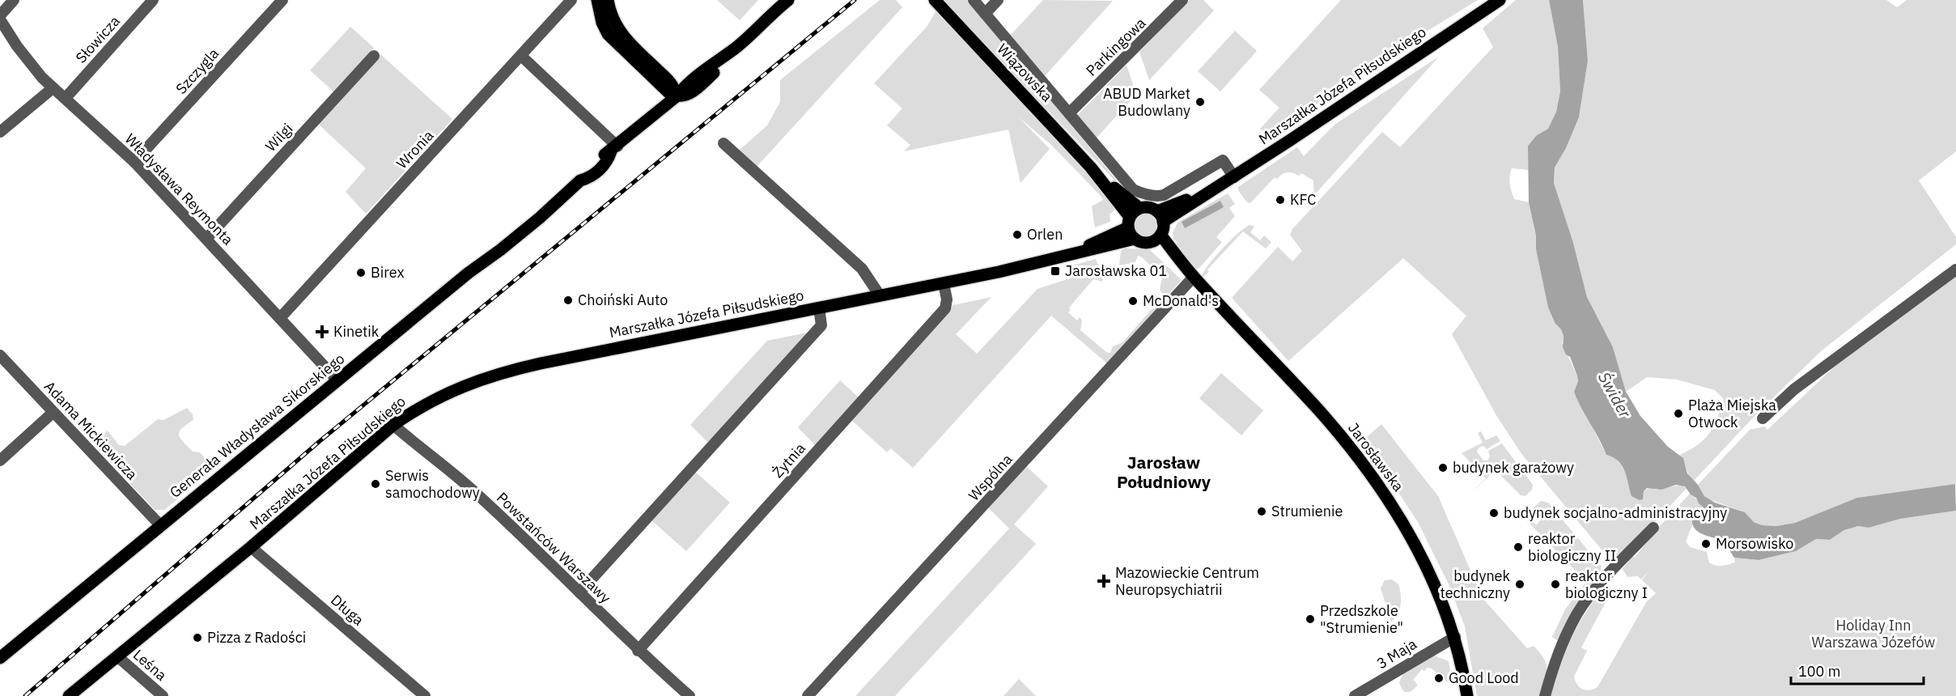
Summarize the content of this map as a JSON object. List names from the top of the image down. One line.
{"streets":{"main road":["Wiązowska","Marszałka Józefa Piłsudskiego","Generała Władysława Sikorskiego","Jarosławska"],"street":["Słowicza","Parkingowa","Szczygla","Wilgi","Wronia","Władysława Reymonta","Adama Mickiewicza","Żytnia","Wspólna","Powstańców Warszawy","Długa","3 Maja","Leśna"]},"crossings":[["Słowicza","Władysława Reymonta"],["Szczygla","Władysława Reymonta"],["Wiązowska","Marszałka Józefa Piłsudskiego"],["Marszałka Józefa Piłsudskiego","Jarosławska"],["Marszałka Józefa Piłsudskiego","Żytnia"],["Marszałka Józefa Piłsudskiego","Powstańców Warszawy"],["Marszałka Józefa Piłsudskiego","Długa"],["Marszałka Józefa Piłsudskiego","Leśna"],["Wilgi","Władysława Reymonta"],["Wronia","Władysława Reymonta"],["Władysława Reymonta","Generała Władysława Sikorskiego"],["Generała Władysława Sikorskiego","Adama Mickiewicza"],["Jarosławska","Wspólna"],["Jarosławska","3 Maja"],["Żytnia","Powstańców Warszawy"]],"districts":["Jarosław Południowy"],"water":["Świder"],"parks":["Holiday Inn Warszawa Józefów"],"places":{"other":["ABUD Market Budowlany","KFC","Orlen","Birex","Choiński Auto","McDonald's","Plaża Miejska Otwock","budynek garażowy","Serwis samochodowy","Strumienie","budynek socjalno-administracyjny","Morsowisko","reaktor biologiczny II","budynek techniczny","reaktor biologiczny I","Przedszkole \"Strumienie\"","Pizza z Radości","Good Lood"],"transit":["Jarosławska 01"],"health":["Kinetik","Mazowieckie Centrum Neuropsychiatrii"]},"scale_bar":"100 m"}
